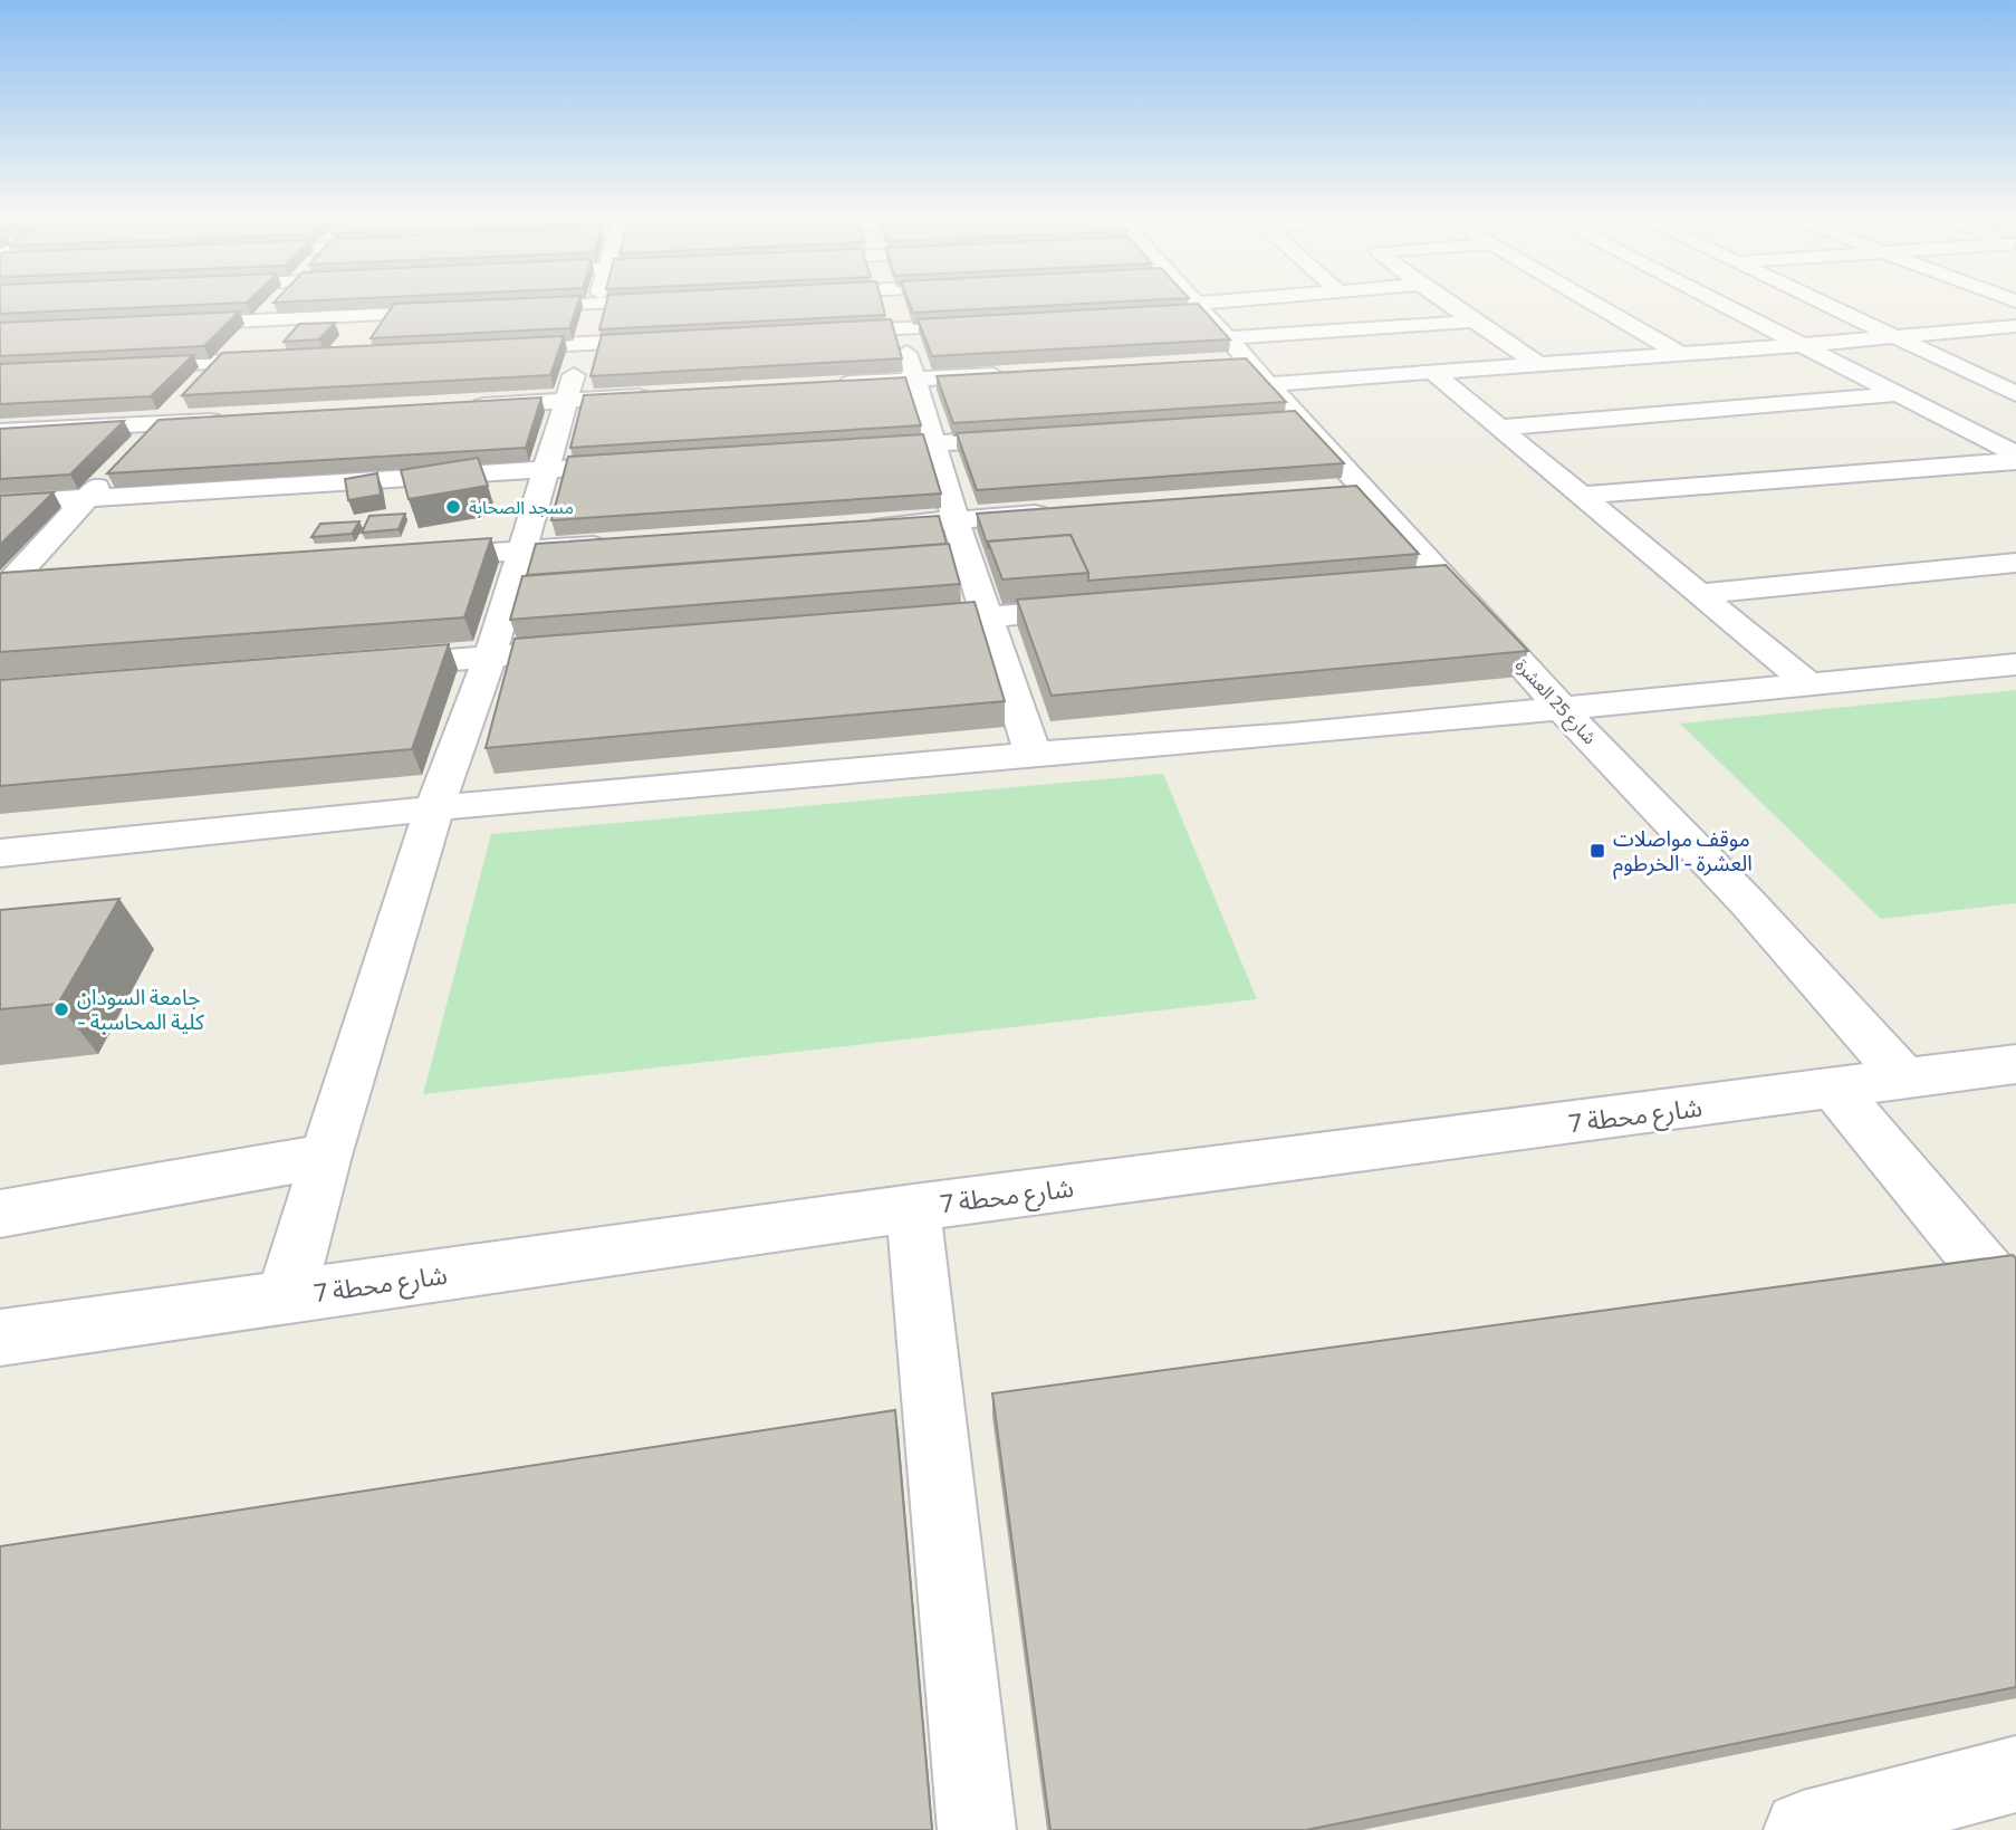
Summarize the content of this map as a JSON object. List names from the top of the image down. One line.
{"streets":{"street":["شارع 25 العشرة","شارع محطة 7"]},"crossings":[["شارع 25 العشرة","شارع محطة 7"]],"places":{"other":["مسجد الصحابة","جامعة السودان - كلية المحاسبة"],"transit":["موقف مواصلات العشرة - الخرطوم"]}}
